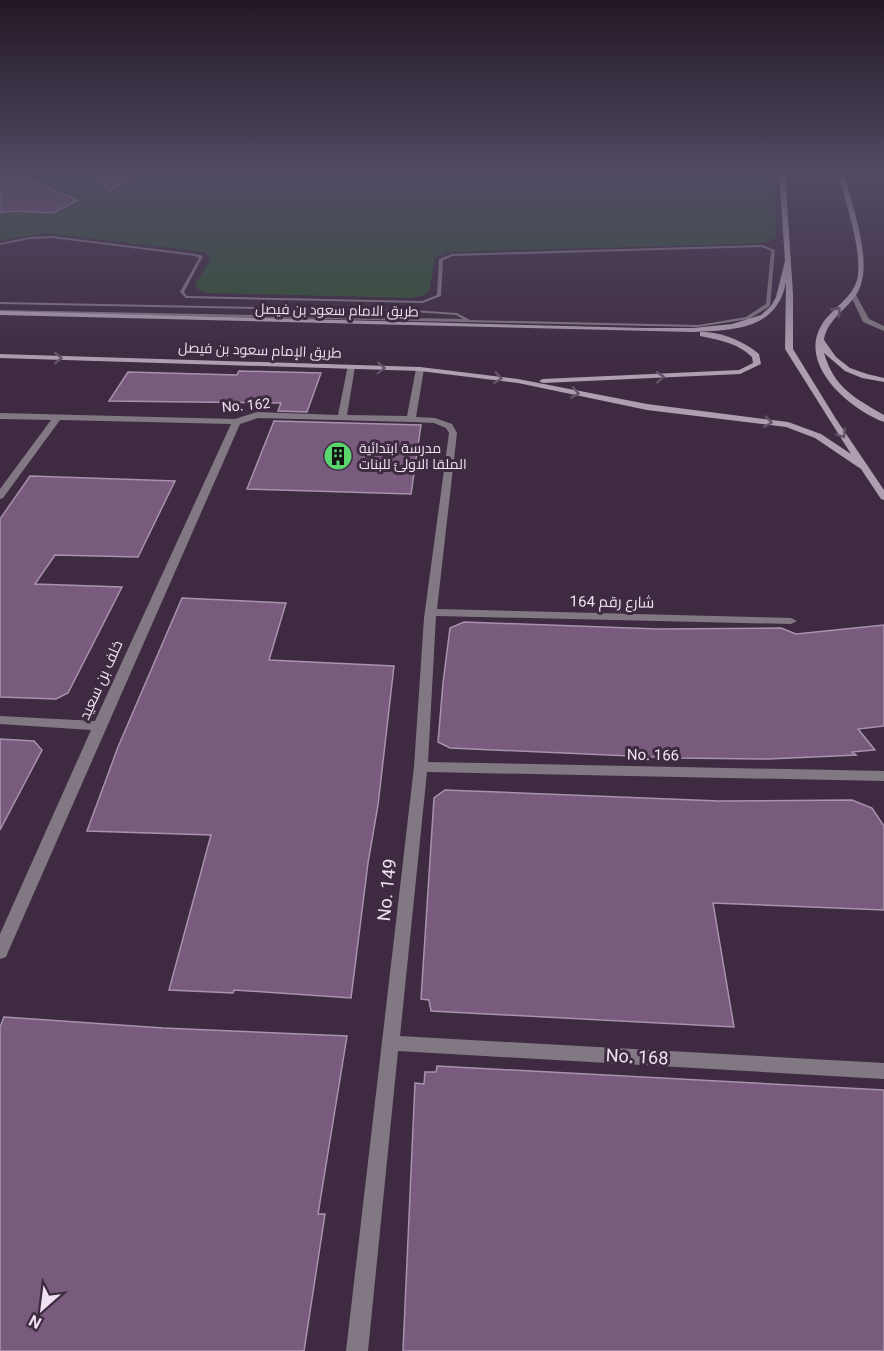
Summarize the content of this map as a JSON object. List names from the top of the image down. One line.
{"streets":{"main road":["طريق الامام سعود بن فيصل","طريق الإمام سعود بن فيصل"],"street":["No. 162","شارع رقم 164","خلف بن سعيد","No. 166","No. 149","No. 168"]},"crossings":[["طريق الامام سعود بن فيصل","طريق الإمام سعود بن فيصل"],["No. 162","خلف بن سعيد"],["No. 162","No. 149"],["شارع رقم 164","No. 149"],["No. 166","No. 149"],["No. 149","No. 168"]],"places":{"building":["مدرسة ابتدائية الملقا الاولئ للبنات"]},"north":"bottom left"}
